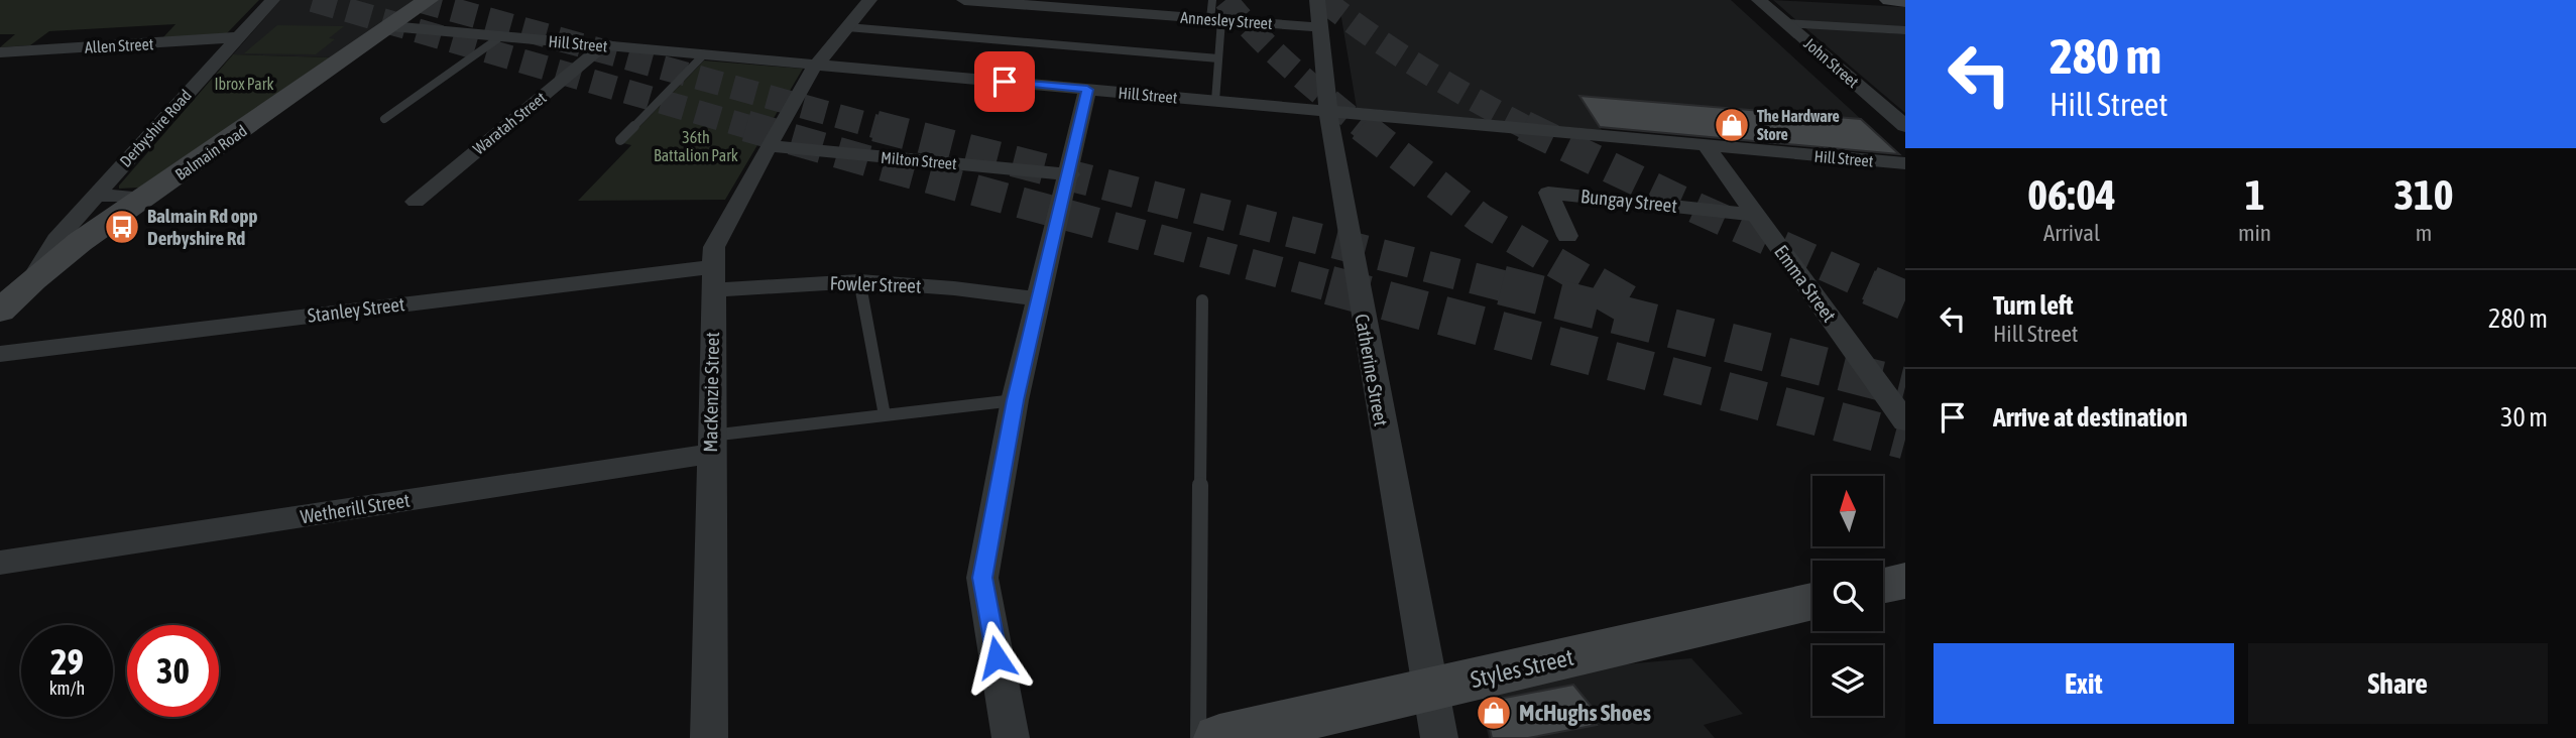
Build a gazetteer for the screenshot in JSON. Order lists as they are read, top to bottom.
{
  "streets": {
    "main road": ["Balmain Road", "Styles Street"],
    "street": [
      "Annesley Street",
      "Hill Street",
      "Allen Street",
      "John Street",
      "Waratah Street",
      "Derbyshire Road",
      "Milton Street",
      "Bungay Street",
      "Emma Street",
      "Fowler Street",
      "Stanley Street",
      "Catherine Street",
      "MacKenzie Street",
      "Wetherill Street"
    ]
  },
  "crossings": [
    ["Annesley Street", "Catherine Street"],
    ["Hill Street", "Waratah Street"],
    ["Hill Street", "Balmain Road"],
    ["Hill Street", "Emma Street"],
    ["Hill Street", "Catherine Street"],
    ["Hill Street", "MacKenzie Street"],
    ["Allen Street", "Derbyshire Road"],
    ["Derbyshire Road", "Balmain Road"],
    ["Milton Street", "MacKenzie Street"],
    ["Bungay Street", "Emma Street"],
    ["Fowler Street", "Stanley Street"],
    ["Fowler Street", "MacKenzie Street"],
    ["Stanley Street", "MacKenzie Street"],
    ["Catherine Street", "Styles Street"],
    ["MacKenzie Street", "Wetherill Street"]
  ],
  "parks": ["Ibrox Park", "36th Battalion Park"],
  "places": {
    "shop": ["The Hardware Store", "McHughs Shoes"],
    "bus stop": ["Balmain Rd opp Derbyshire Rd"]
  },
  "north": "top",
  "page": {
    "turn": ["280 m", "Hill Street"],
    "eta": [
      "06:04",
      "Arrival",
      "1",
      "min",
      "310",
      "m"
    ],
    "list": [
      {
        "name": "Turn left",
        "note": "Hill Street",
        "value": "280 m"
      },
      {
        "name": "Arrive at destination",
        "value": "30 m"
      }
    ],
    "speed": "29 km/h",
    "limit": "30",
    "buttons": ["Exit", "Share"]
  }
}
